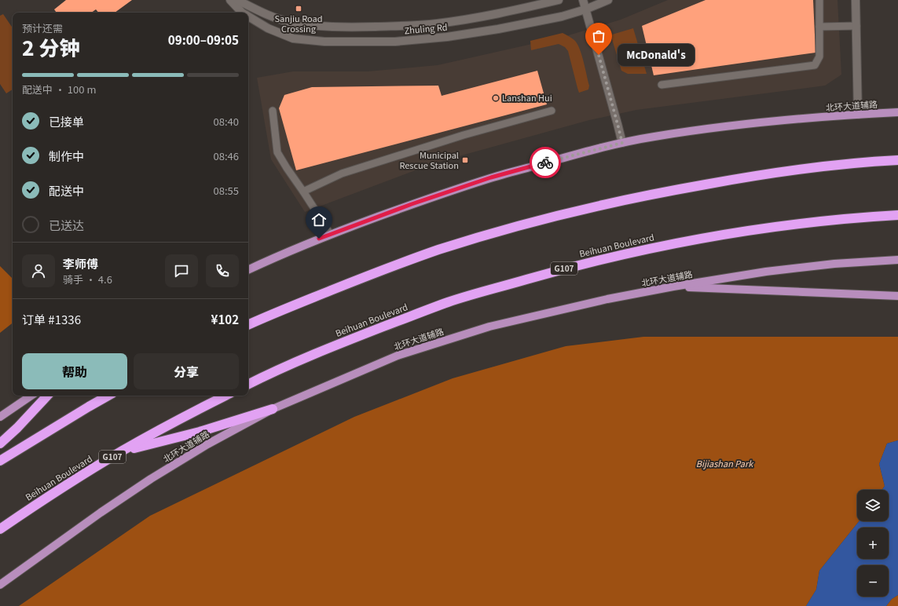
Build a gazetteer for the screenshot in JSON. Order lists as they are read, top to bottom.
{
  "streets": {
    "highway": ["Beihuan Boulevard", "G107"],
    "main road": ["北环大道辅路"],
    "street": ["Zhuling Rd"]
  },
  "parks": ["Bijiashan Park"],
  "places": {
    "transit": ["Sanjiu Road Crossing", "Municipal Rescue Station"],
    "other": ["McDonald's", "Lanshan Hui"]
  },
  "page": {
    "heading": ["2 分钟", "预计还需", "09:00–09:05"],
    "panel": [
      "李师傅",
      "骑手 · 4.6",
      "订单 #1336",
      "¥102"
    ],
    "bubble": "McDonald's",
    "bar": "配送中 · 100 m",
    "list": [
      ["已接单", "08:40"],
      ["制作中", "08:46"],
      ["配送中", "08:55"],
      "已送达"
    ],
    "buttons": ["帮助", "分享"],
    "map_buttons": ["+", "−"]
  }
}
